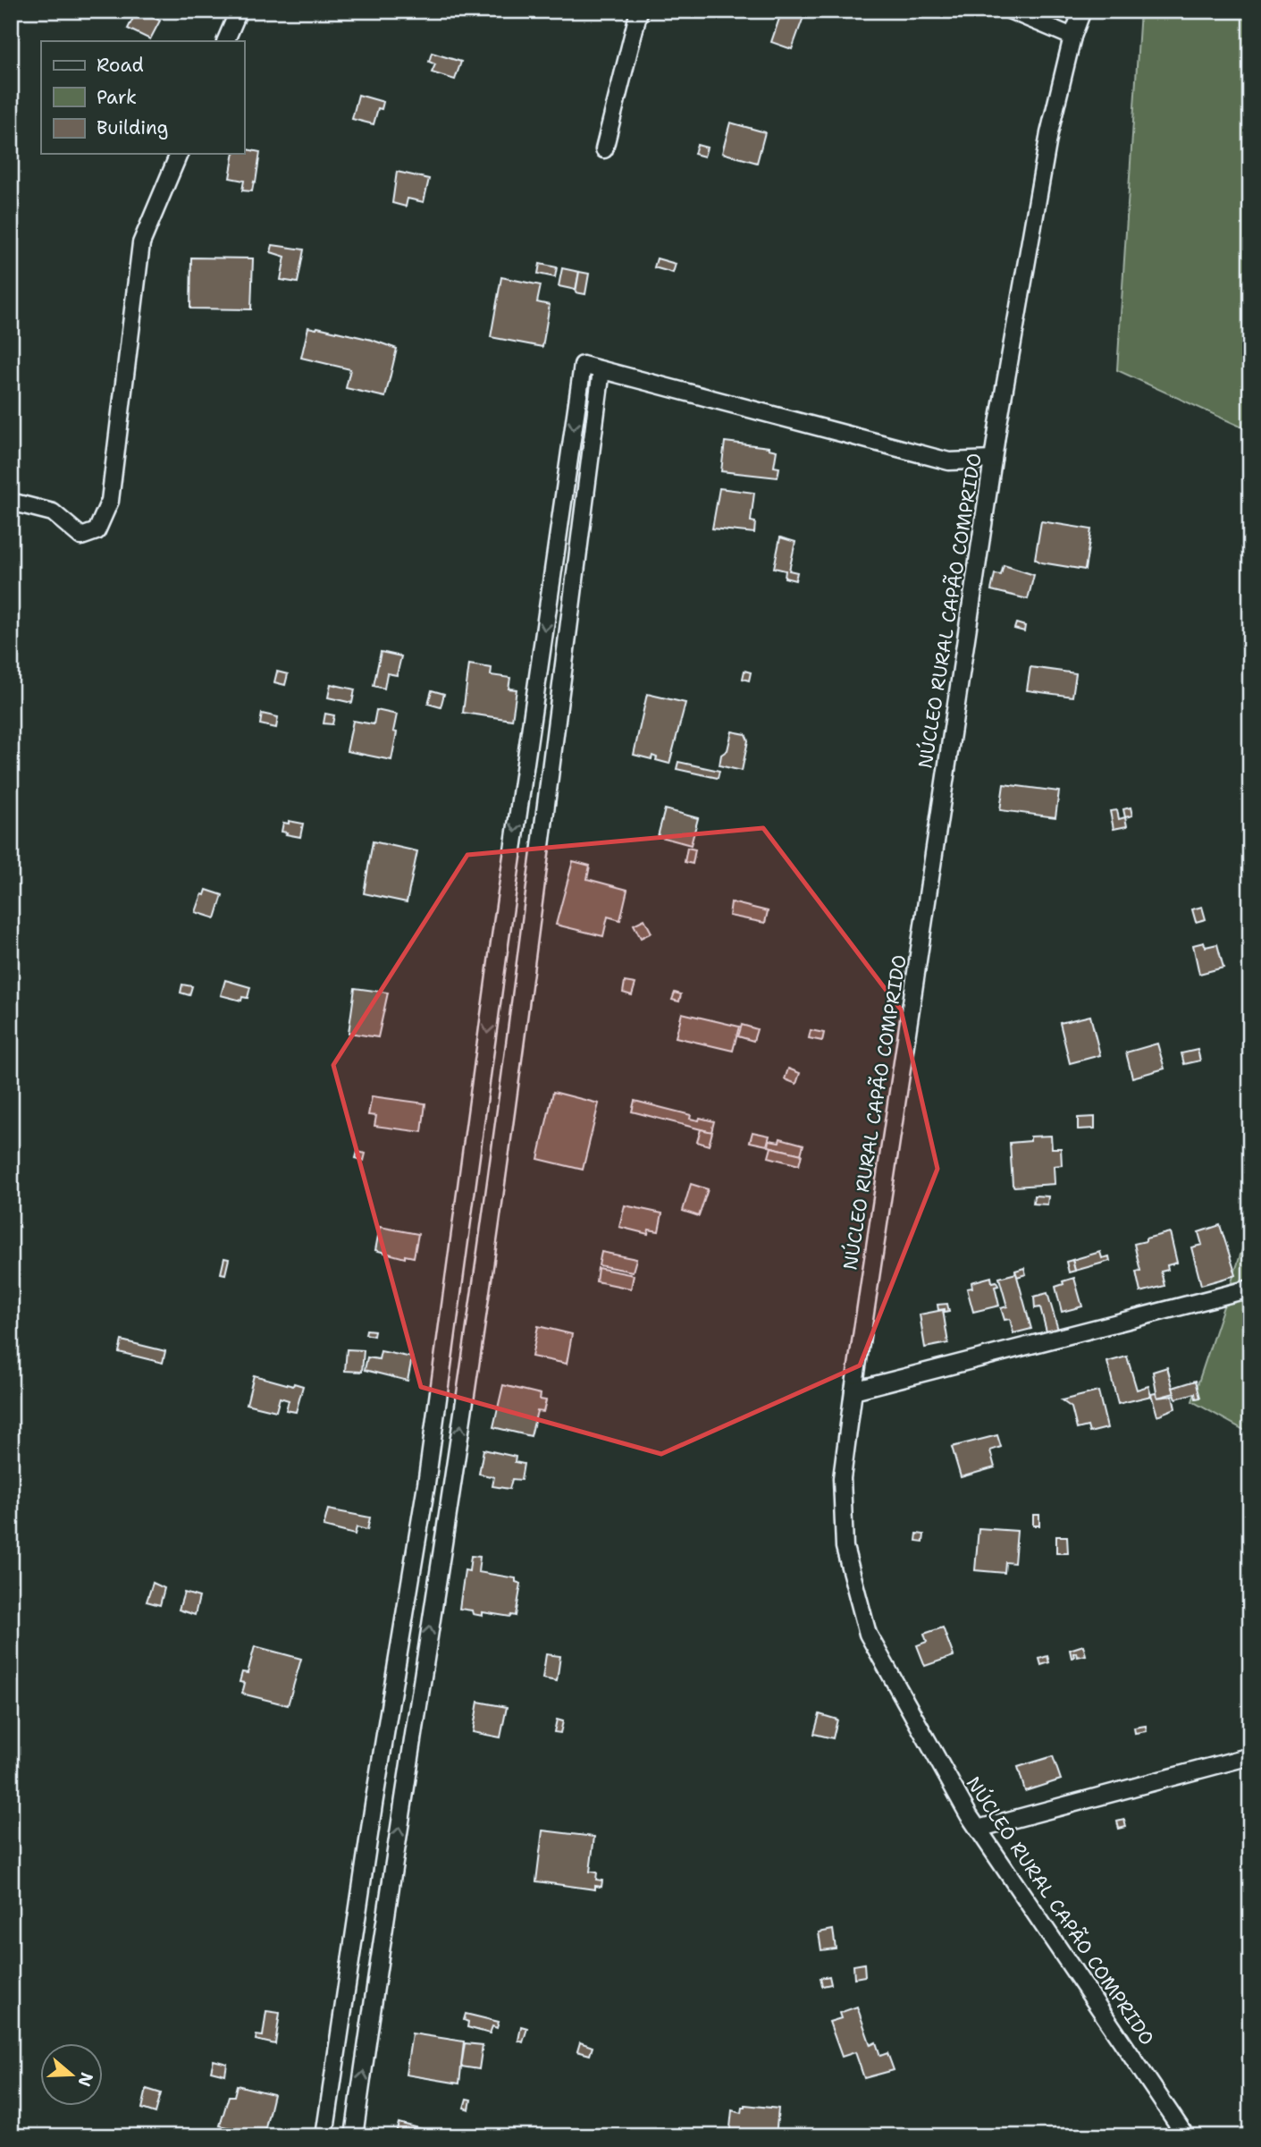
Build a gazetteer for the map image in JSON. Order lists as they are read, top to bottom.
{
  "streets": {
    "street": ["NÚCLEO RURAL CAPÃO COMPRIDO"]
  },
  "legend": ["Road", "Park", "Building"],
  "north": "right"
}
